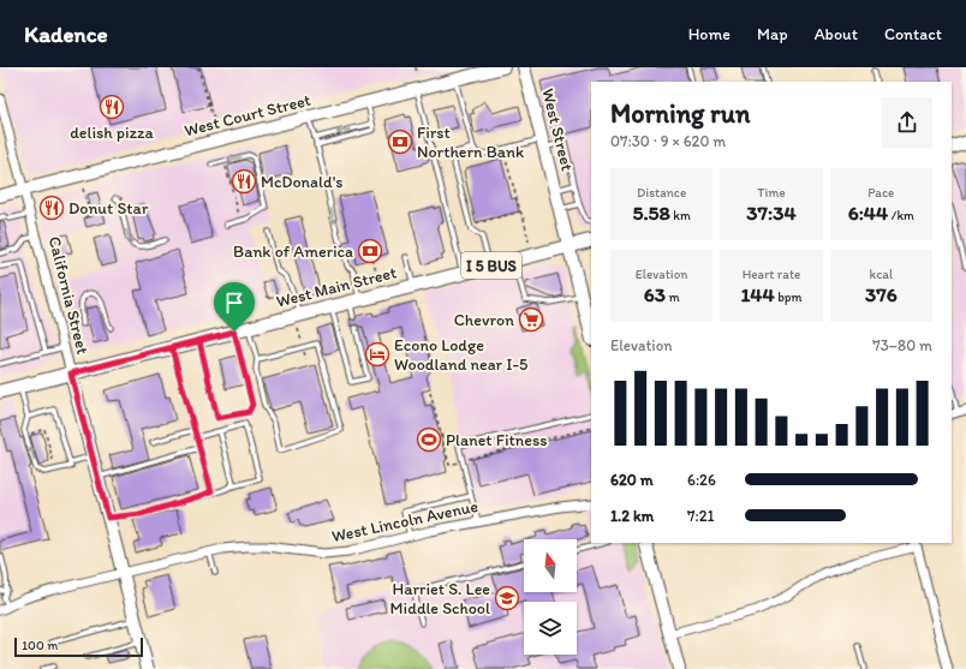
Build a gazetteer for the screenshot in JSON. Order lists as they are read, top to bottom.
{
  "streets": {
    "main road": ["I 5 BUS", "West Main Street"],
    "street": [
      "West Court Street",
      "West Street",
      "California Street",
      "West Lincoln Avenue"
    ]
  },
  "crossings": [
    ["West Court Street", "California Street"],
    ["West Street", "I 5 BUS"],
    ["West Street", "West Main Street"],
    ["I 5 BUS", "West Main Street"],
    ["West Main Street", "California Street"],
    ["California Street", "West Lincoln Avenue"]
  ],
  "places": {
    "restaurant": ["delish pizza", "McDonald's", "Donut Star"],
    "bank": ["First Northern Bank", "Bank of America"],
    "supermarket": ["Chevron"],
    "hotel": ["Econo Lodge Woodland near I-5"],
    "sports": ["Planet Fitness"],
    "school or university": ["Harriet S. Lee Middle School"]
  },
  "scale_bar": "100 m",
  "north": "top",
  "page": {
    "header": "Kadence",
    "nav": [
      "Home",
      "Map",
      "About",
      "Contact"
    ],
    "heading": ["Morning run", "07:30 · 9 × 620 m"],
    "stats": [
      ["Distance", "5.58 km"],
      ["Time", "37:34"],
      ["Pace", "6:44 /km"],
      ["Elevation", "63 m"],
      ["Heart rate", "144 bpm"],
      ["kcal", "376"]
    ],
    "chart": ["Elevation", "73–80 m"],
    "list": [
      {
        "name": "620 m",
        "note": "6:26"
      },
      {
        "name": "1.2 km",
        "note": "7:21"
      }
    ],
    "scale": "100 m"
  }
}
